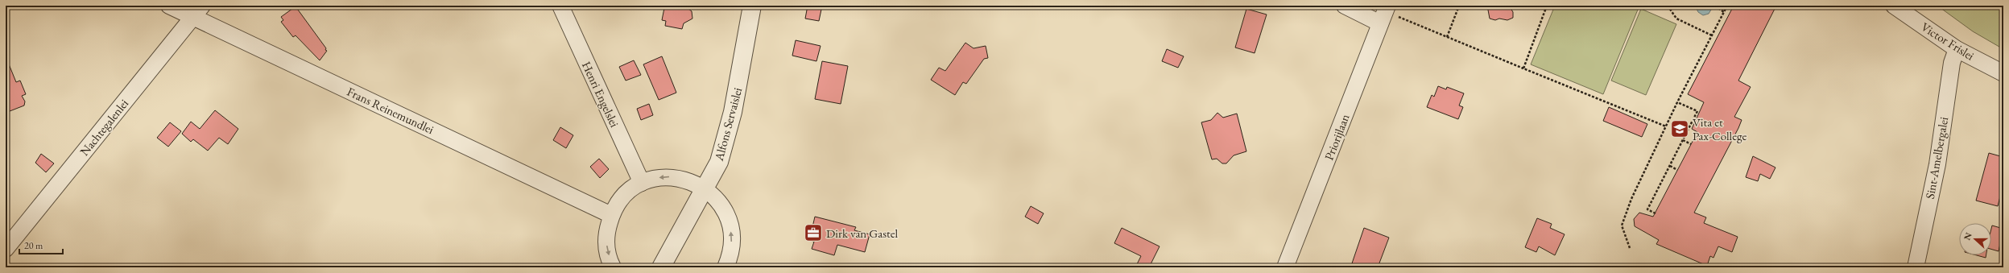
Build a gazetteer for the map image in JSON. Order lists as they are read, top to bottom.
{
  "streets": {
    "street": [
      "Victor Frislei",
      "Henri Engelslei",
      "Frans Reinemundlei",
      "Alfons Servaislei",
      "Nachtegalenlei",
      "Priorijlaan",
      "Sint-Amelbergalei"
    ]
  },
  "crossings": [
    ["Victor Frislei", "Sint-Amelbergalei"],
    ["Frans Reinemundlei", "Nachtegalenlei"]
  ],
  "places": {
    "school or university": ["Vita et Pax-College"],
    "office": ["Dirk van Gastel"]
  },
  "scale_bar": "20 m",
  "north": "left"
}
